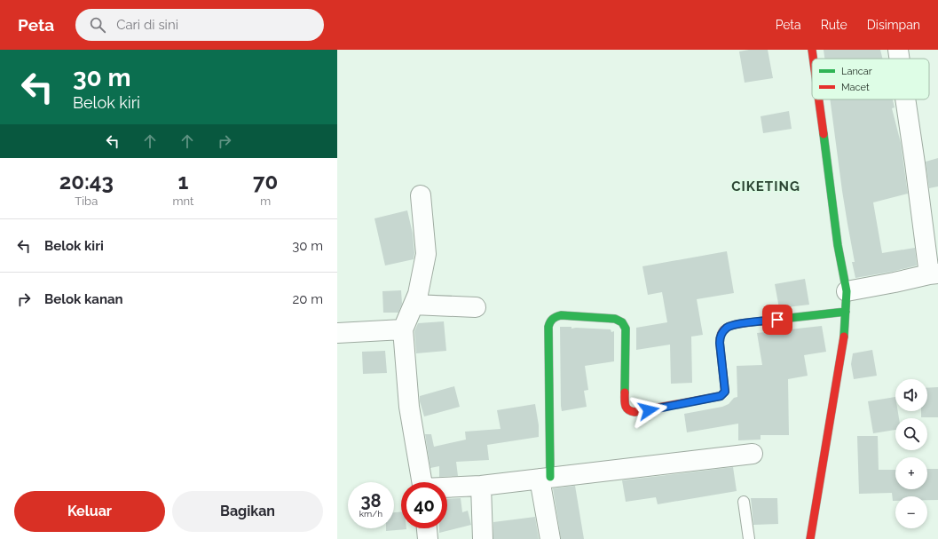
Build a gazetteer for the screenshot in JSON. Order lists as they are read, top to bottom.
{
  "districts": ["CIKETING"],
  "legend": ["Lancar", "Macet"],
  "page": {
    "header": "Peta",
    "search": "Cari di sini",
    "nav": ["Peta", "Rute", "Disimpan"],
    "turn": ["30 m", "Belok kiri"],
    "eta": [
      "20:43",
      "Tiba",
      "1",
      "mnt",
      "70",
      "m"
    ],
    "list": [
      {
        "name": "Belok kiri",
        "value": "30 m"
      },
      {
        "name": "Belok kanan",
        "value": "20 m"
      }
    ],
    "map_buttons": ["+", "−"],
    "speed": "38 km/h",
    "limit": "40",
    "buttons": ["Keluar", "Bagikan"]
  }
}
